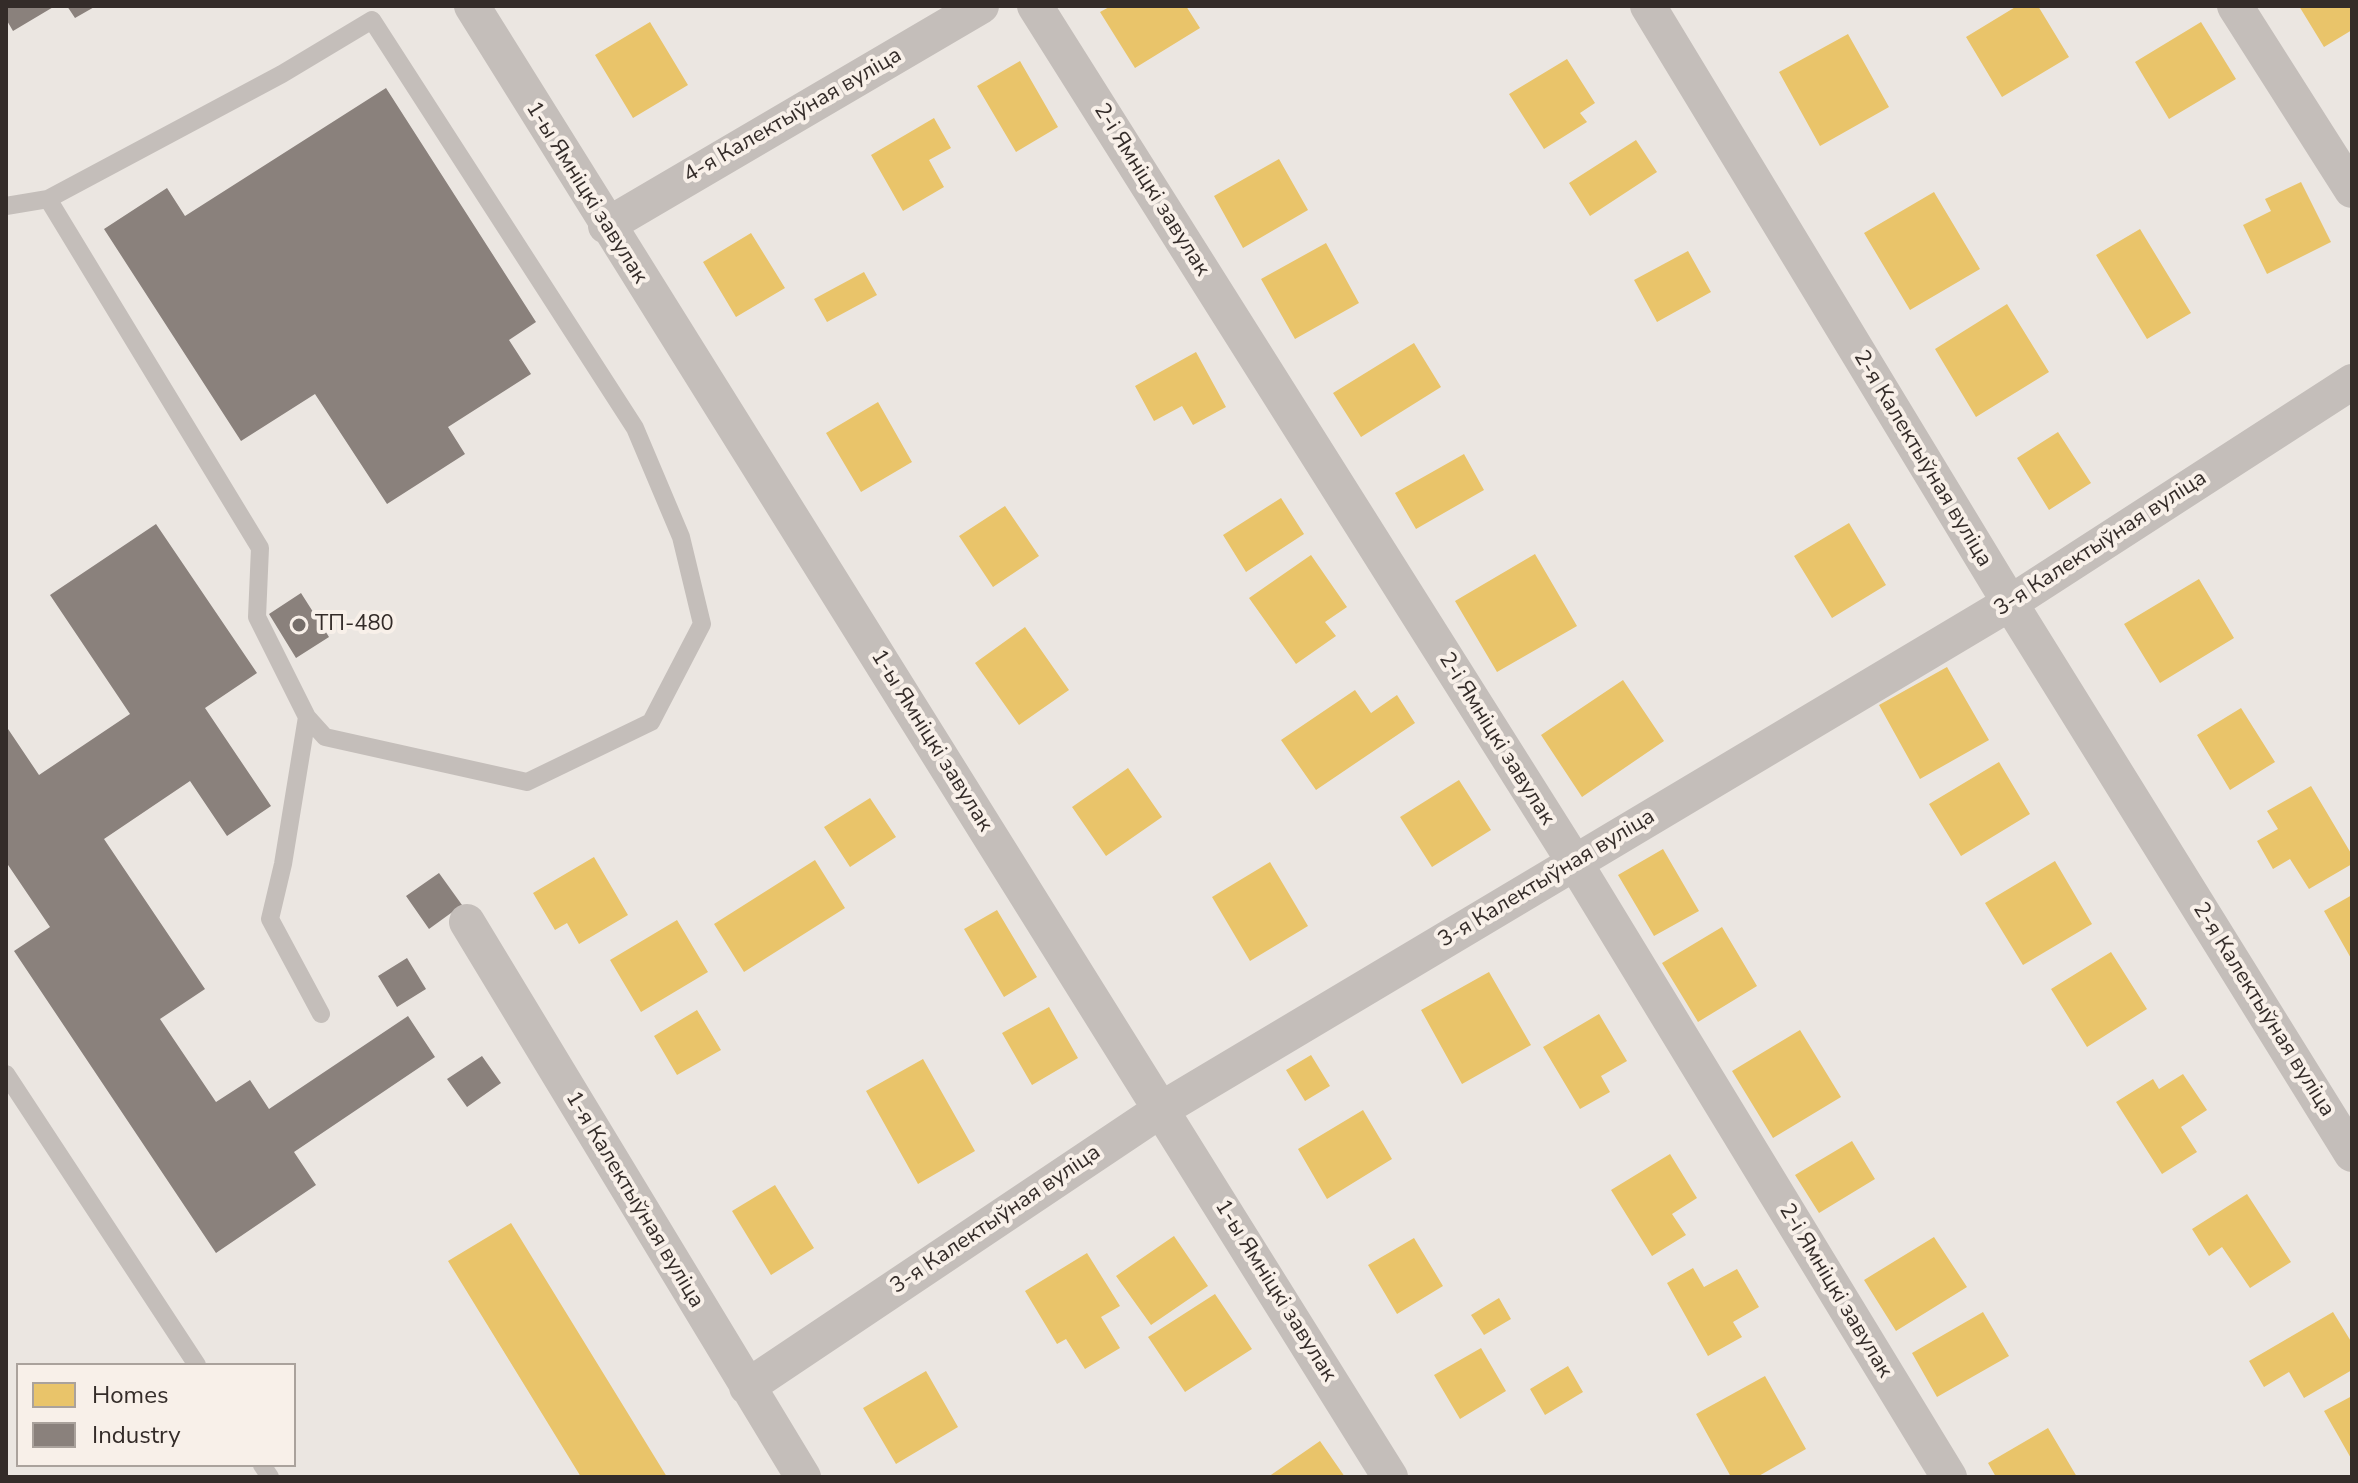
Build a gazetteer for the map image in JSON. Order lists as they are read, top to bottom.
{
  "streets": {
    "street": [
      "4-я Калектыўная вуліца",
      "2-і Ямніцкі завулак",
      "1-ы Ямніцкі завулак",
      "2-я Калектыўная вуліца",
      "3-я Калектыўная вуліца",
      "1-я Калектыўная вуліца"
    ]
  },
  "crossings": [
    ["4-я Калектыўная вуліца", "1-ы Ямніцкі завулак"],
    ["2-і Ямніцкі завулак", "3-я Калектыўная вуліца"],
    ["1-ы Ямніцкі завулак", "3-я Калектыўная вуліца"],
    ["2-я Калектыўная вуліца", "3-я Калектыўная вуліца"],
    ["3-я Калектыўная вуліца", "1-я Калектыўная вуліца"]
  ],
  "places": ["ТП-480"],
  "legend": ["Homes", "Industry"]
}
